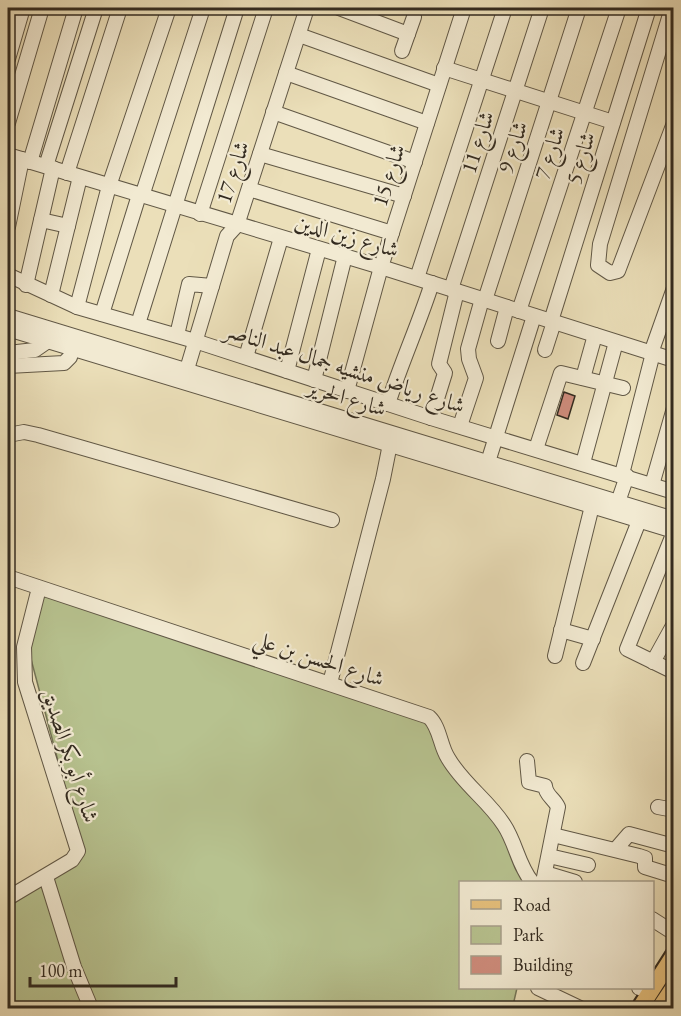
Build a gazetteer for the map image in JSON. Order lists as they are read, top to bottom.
{
  "streets": {
    "street": [
      "شارع 11",
      "شارع 9",
      "شارع 7",
      "شارع 5",
      "شارع 17",
      "شارع 15",
      "شارع زين الدين",
      "شارع رياض منشيه جمال عبد الناصر",
      "شارع الحرير",
      "شارع الحسن بن علي",
      "شارع أبو بكر الصديق"
    ]
  },
  "crossings": [
    ["شارع 11", "شارع زين الدين"],
    ["شارع 11", "شارع رياض منشيه جمال عبد الناصر"],
    ["شارع 9", "شارع زين الدين"],
    ["شارع 9", "شارع رياض منشيه جمال عبد الناصر"],
    ["شارع 7", "شارع زين الدين"],
    ["شارع 5", "شارع زين الدين"],
    ["شارع 17", "شارع زين الدين"],
    ["شارع 17", "شارع رياض منشيه جمال عبد الناصر"],
    ["شارع 17", "شارع الحرير"],
    ["شارع 15", "شارع زين الدين"],
    ["شارع 15", "شارع رياض منشيه جمال عبد الناصر"],
    ["شارع الحسن بن علي", "شارع أبو بكر الصديق"]
  ],
  "legend": ["Road", "Park", "Building"],
  "scale_bar": "100 m"
}
